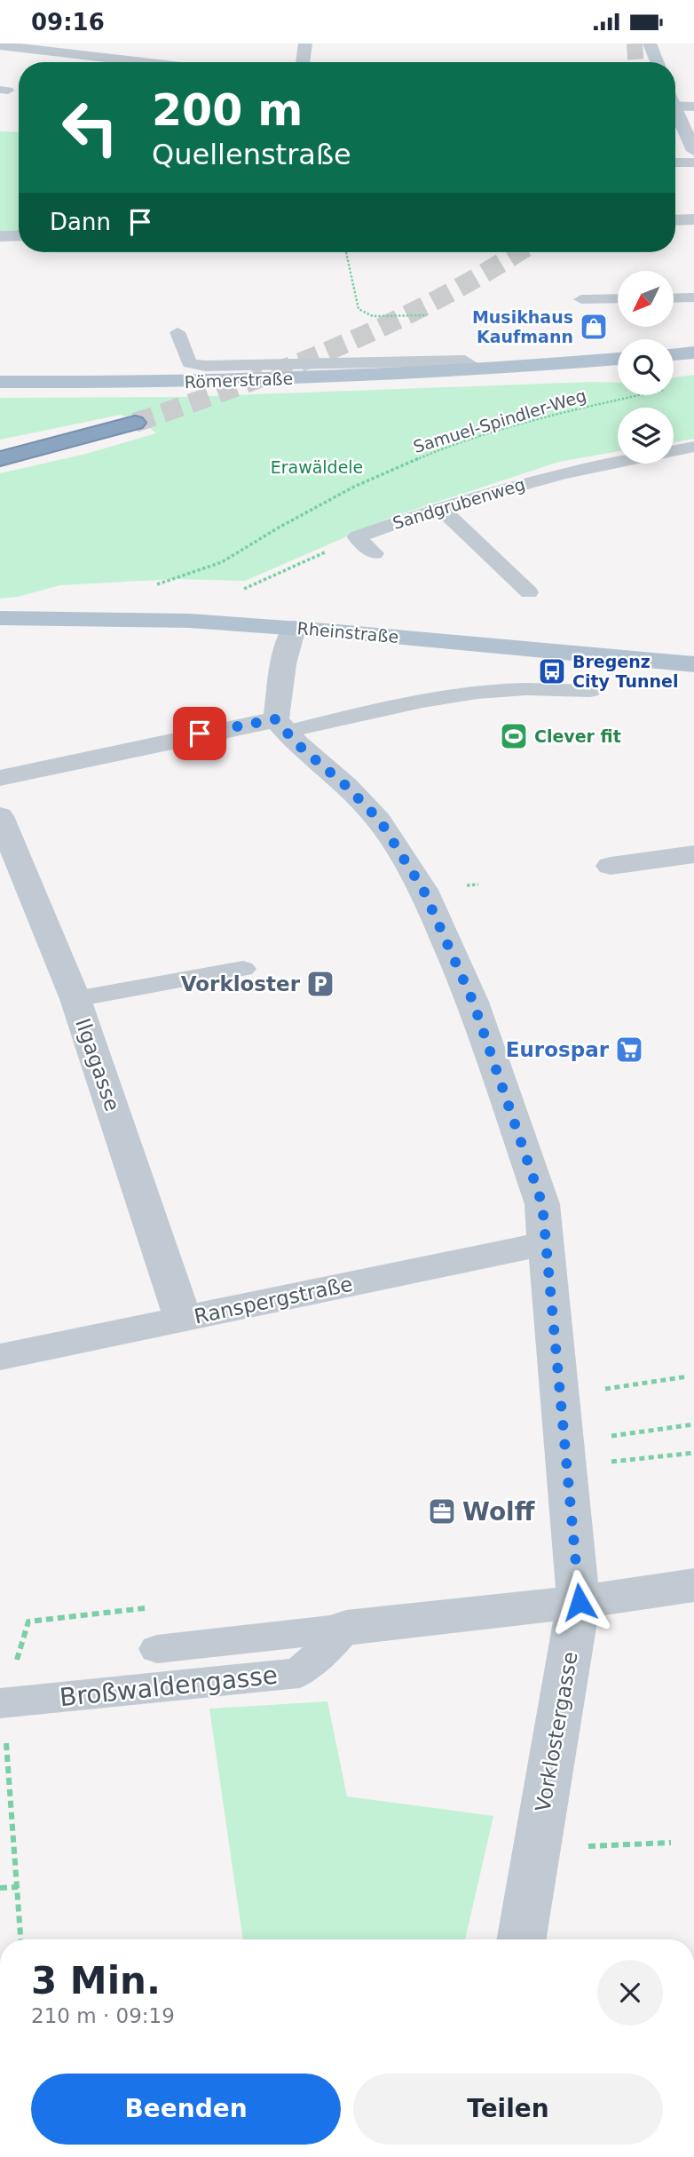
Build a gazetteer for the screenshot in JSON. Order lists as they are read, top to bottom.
{
  "streets": {
    "main road": ["Römerstraße", "Rheinstraße"],
    "street": ["Ilgagasse", "Ranspergstraße", "Vorklostergasse"],
    "lane": ["Sandgrubenweg", "Broßwaldengasse"],
    "path": ["Samuel-Spindler-Weg"]
  },
  "crossings": [
    ["Ilgagasse", "Ranspergstraße"],
    ["Ranspergstraße", "Vorklostergasse"]
  ],
  "parks": ["Erawäldele"],
  "places": {
    "shop": ["Musikhaus Kaufmann"],
    "bus stop": ["Bregenz City Tunnel"],
    "sports": ["Clever fit"],
    "parking": ["Vorkloster"],
    "supermarket": ["Eurospar"],
    "office": ["Wolff"]
  },
  "north": "bottom left",
  "page": {
    "status": "09:16",
    "turn": ["200 m", "Quellenstraße"],
    "then": "Dann",
    "heading": ["3 Min.", "210 m · 09:19"],
    "buttons": ["Beenden", "Teilen"]
  }
}
